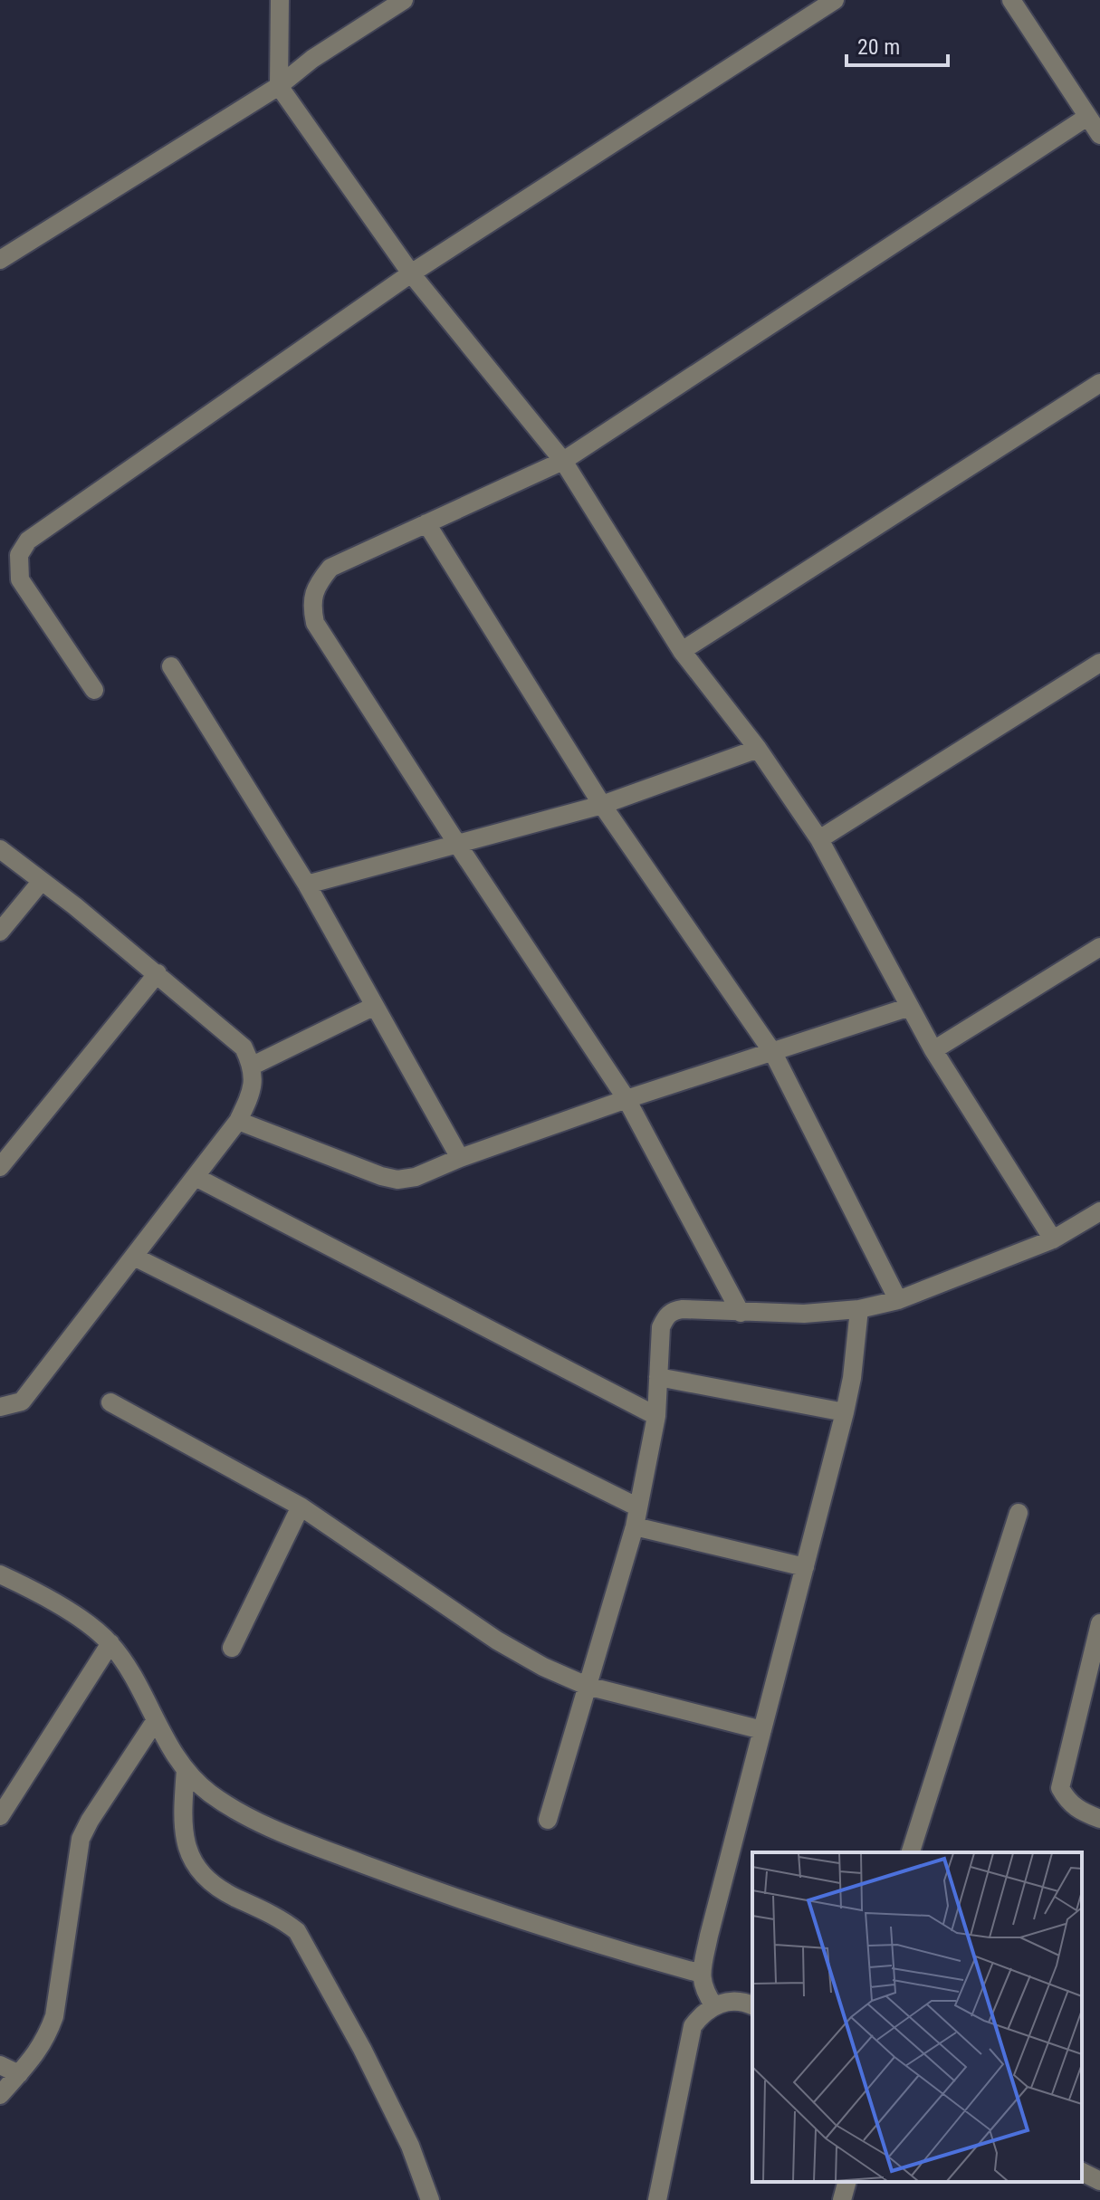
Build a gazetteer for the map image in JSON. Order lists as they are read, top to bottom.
{
  "scale_bar": "20 m"
}
